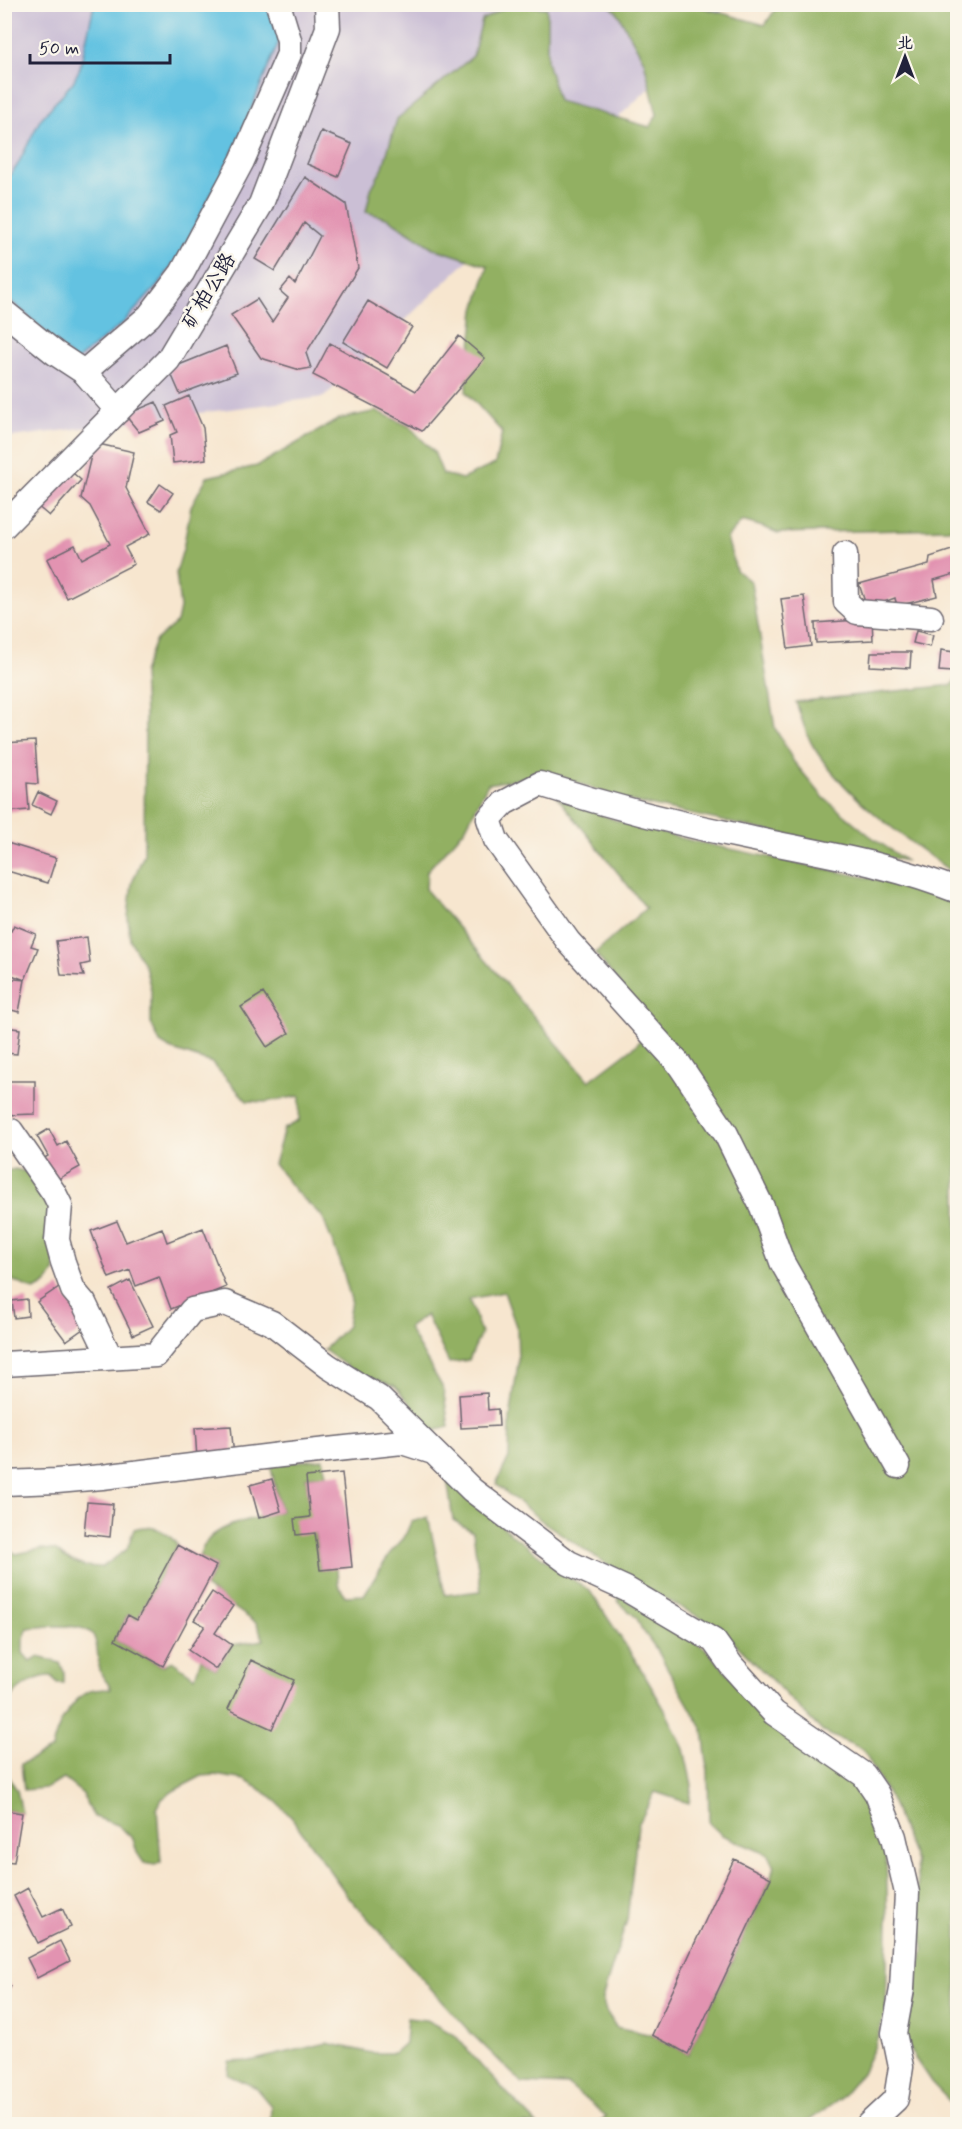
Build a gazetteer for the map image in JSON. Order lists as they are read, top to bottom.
{
  "streets": {
    "street": ["矿柏公路"]
  },
  "scale_bar": "50 m",
  "north": "top"
}
